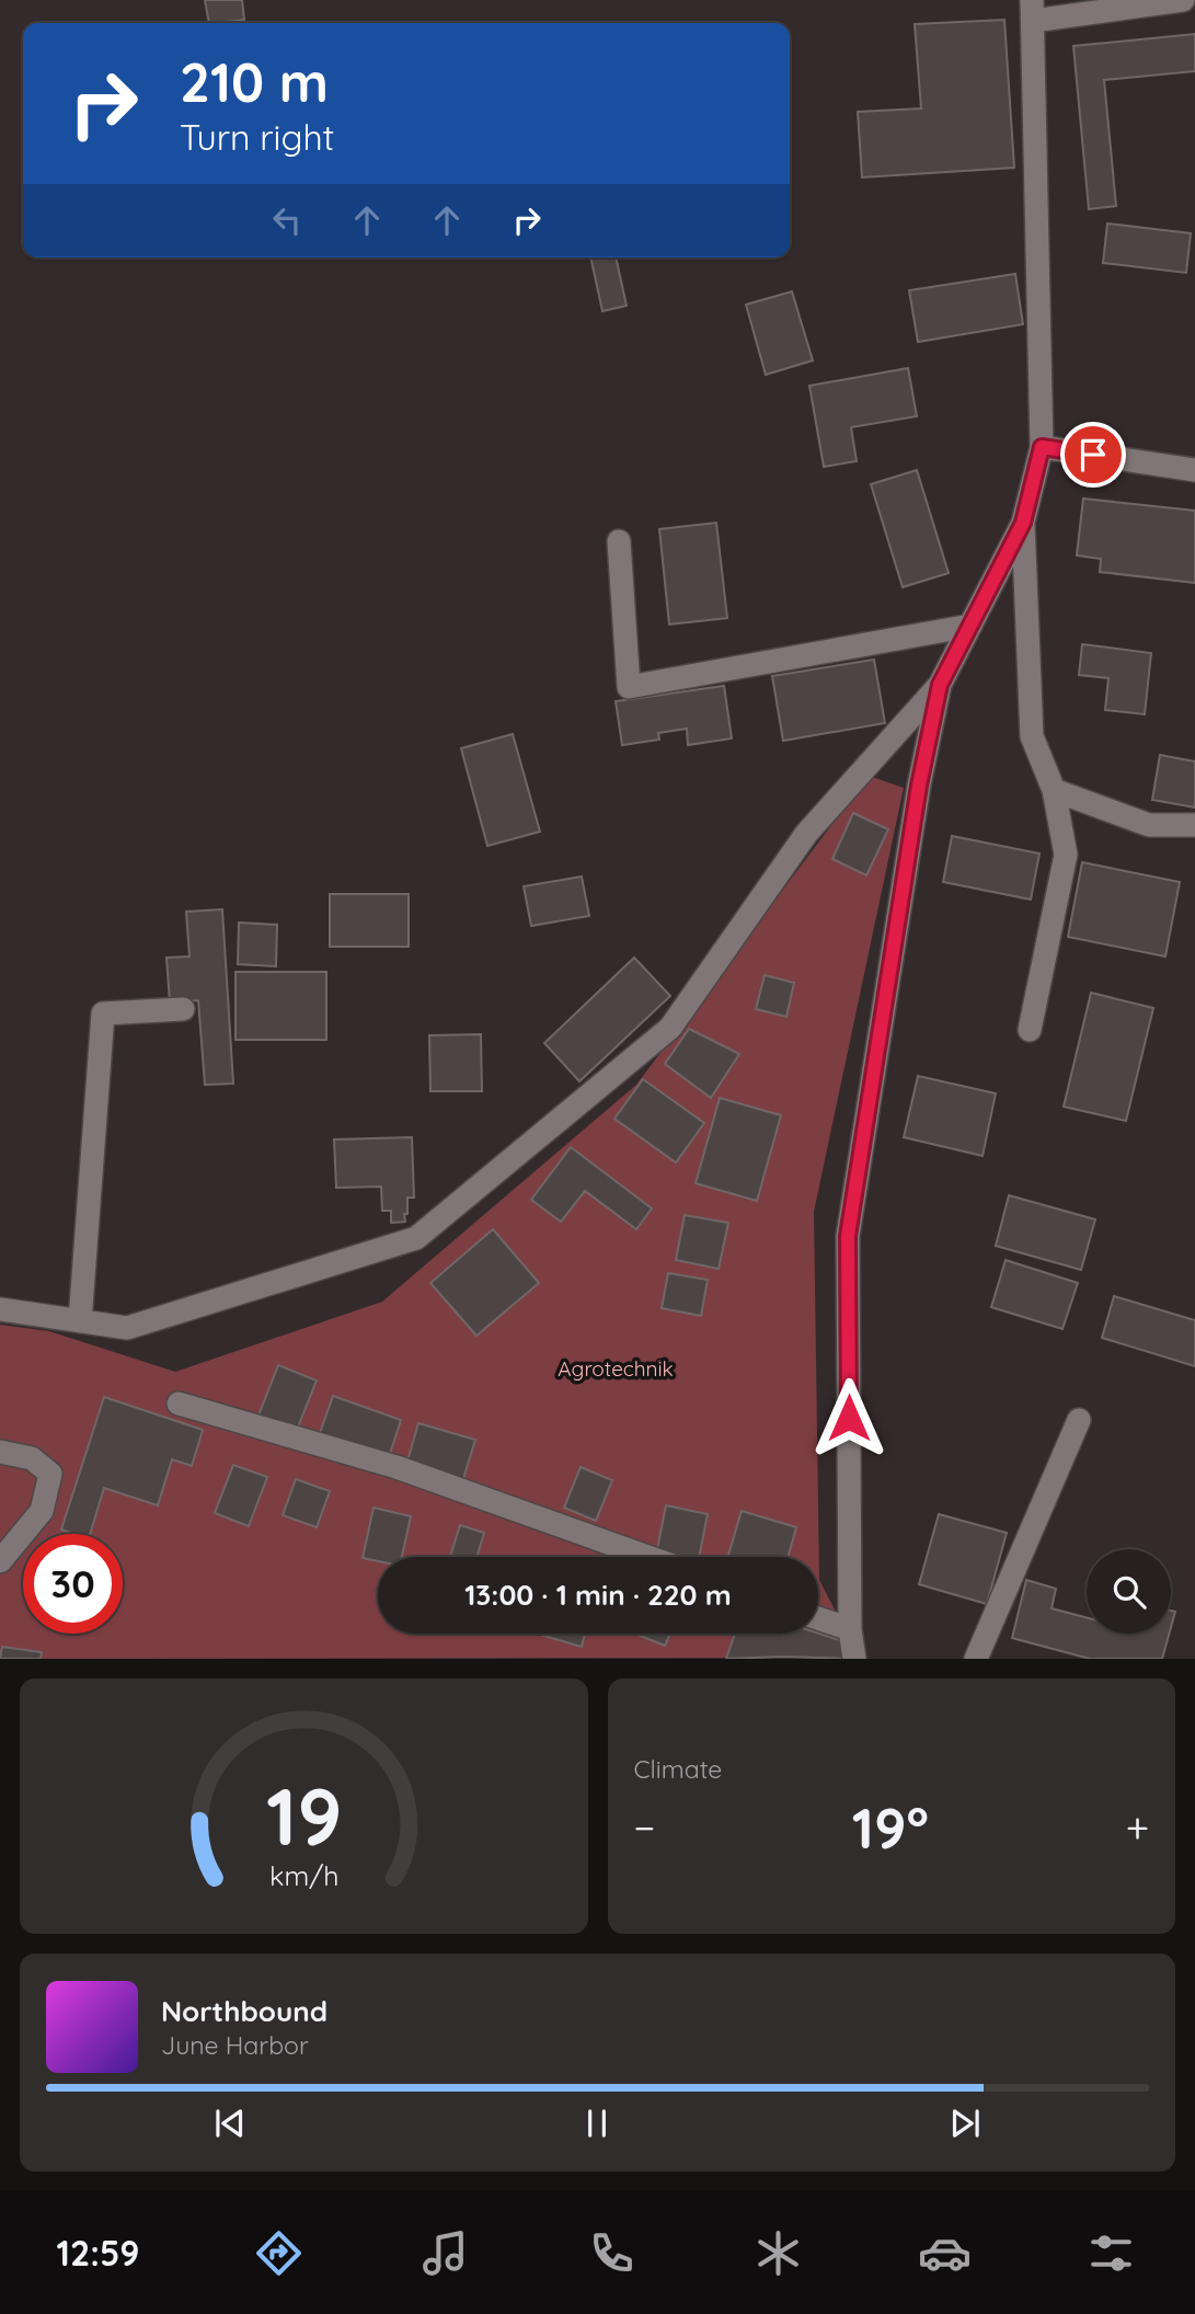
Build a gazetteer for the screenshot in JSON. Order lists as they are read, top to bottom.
{
  "parks": ["Agrotechnik"],
  "page": {
    "turn": ["210 m", "Turn right"],
    "limit": "30",
    "trip": "13:00 · 1 min · 220 m",
    "tile": "Climate",
    "heat": ["−", "19°", "+"],
    "song": ["Northbound", "June Harbor"],
    "tabs": "12:59",
    "gauge": ["19", "km/h"]
  }
}
